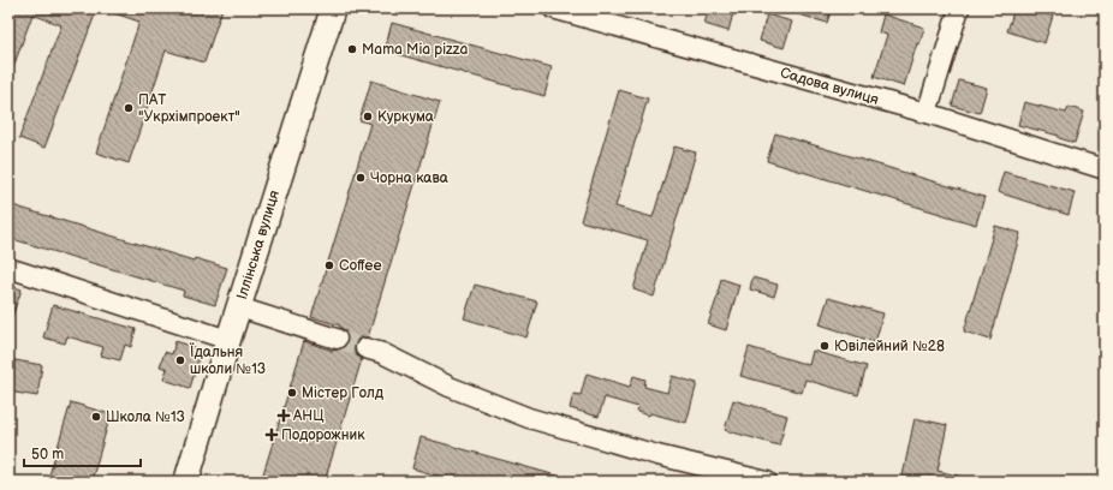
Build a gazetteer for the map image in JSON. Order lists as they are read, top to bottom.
{
  "streets": {
    "main road": ["Іллінська вулиця"],
    "street": ["Садова вулиця"]
  },
  "places": {
    "other": [
      "Mama Mia pizza",
      "ПАТ \"Укрхімпроект\"",
      "Куркума",
      "Чорна кава",
      "Coffee",
      "Ювілейний №28",
      "Їдальня школи №13",
      "Містер Голд",
      "Школа №13"
    ],
    "health": ["АНЦ", "Подорожник"]
  },
  "scale_bar": "50 m"
}
